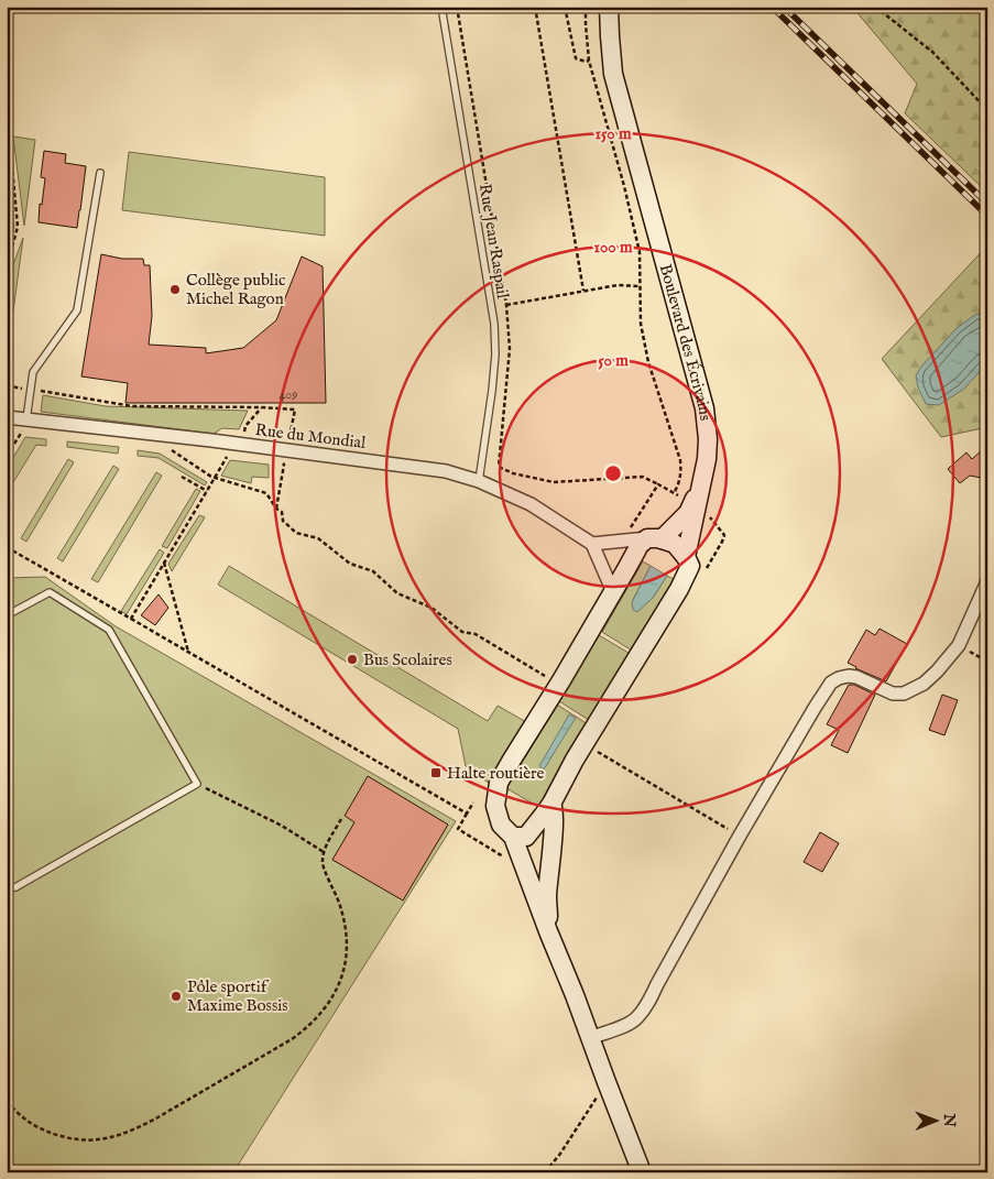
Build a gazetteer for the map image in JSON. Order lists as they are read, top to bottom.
{
  "streets": {
    "main road": ["Boulevard des Écrivains"],
    "street": ["Rue du Mondial"],
    "lane": ["Rue Jean Raspail"]
  },
  "crossings": [
    ["Rue Jean Raspail", "Rue du Mondial"]
  ],
  "places": {
    "other": ["Collège public Michel Ragon", "Bus Scolaires", "Pôle sportif Maxime Bossis"],
    "transit": ["Halte routière"]
  },
  "house_numbers": ["409"],
  "north": "right",
  "rings": ["150 m", "100 m", "50 m"]
}
